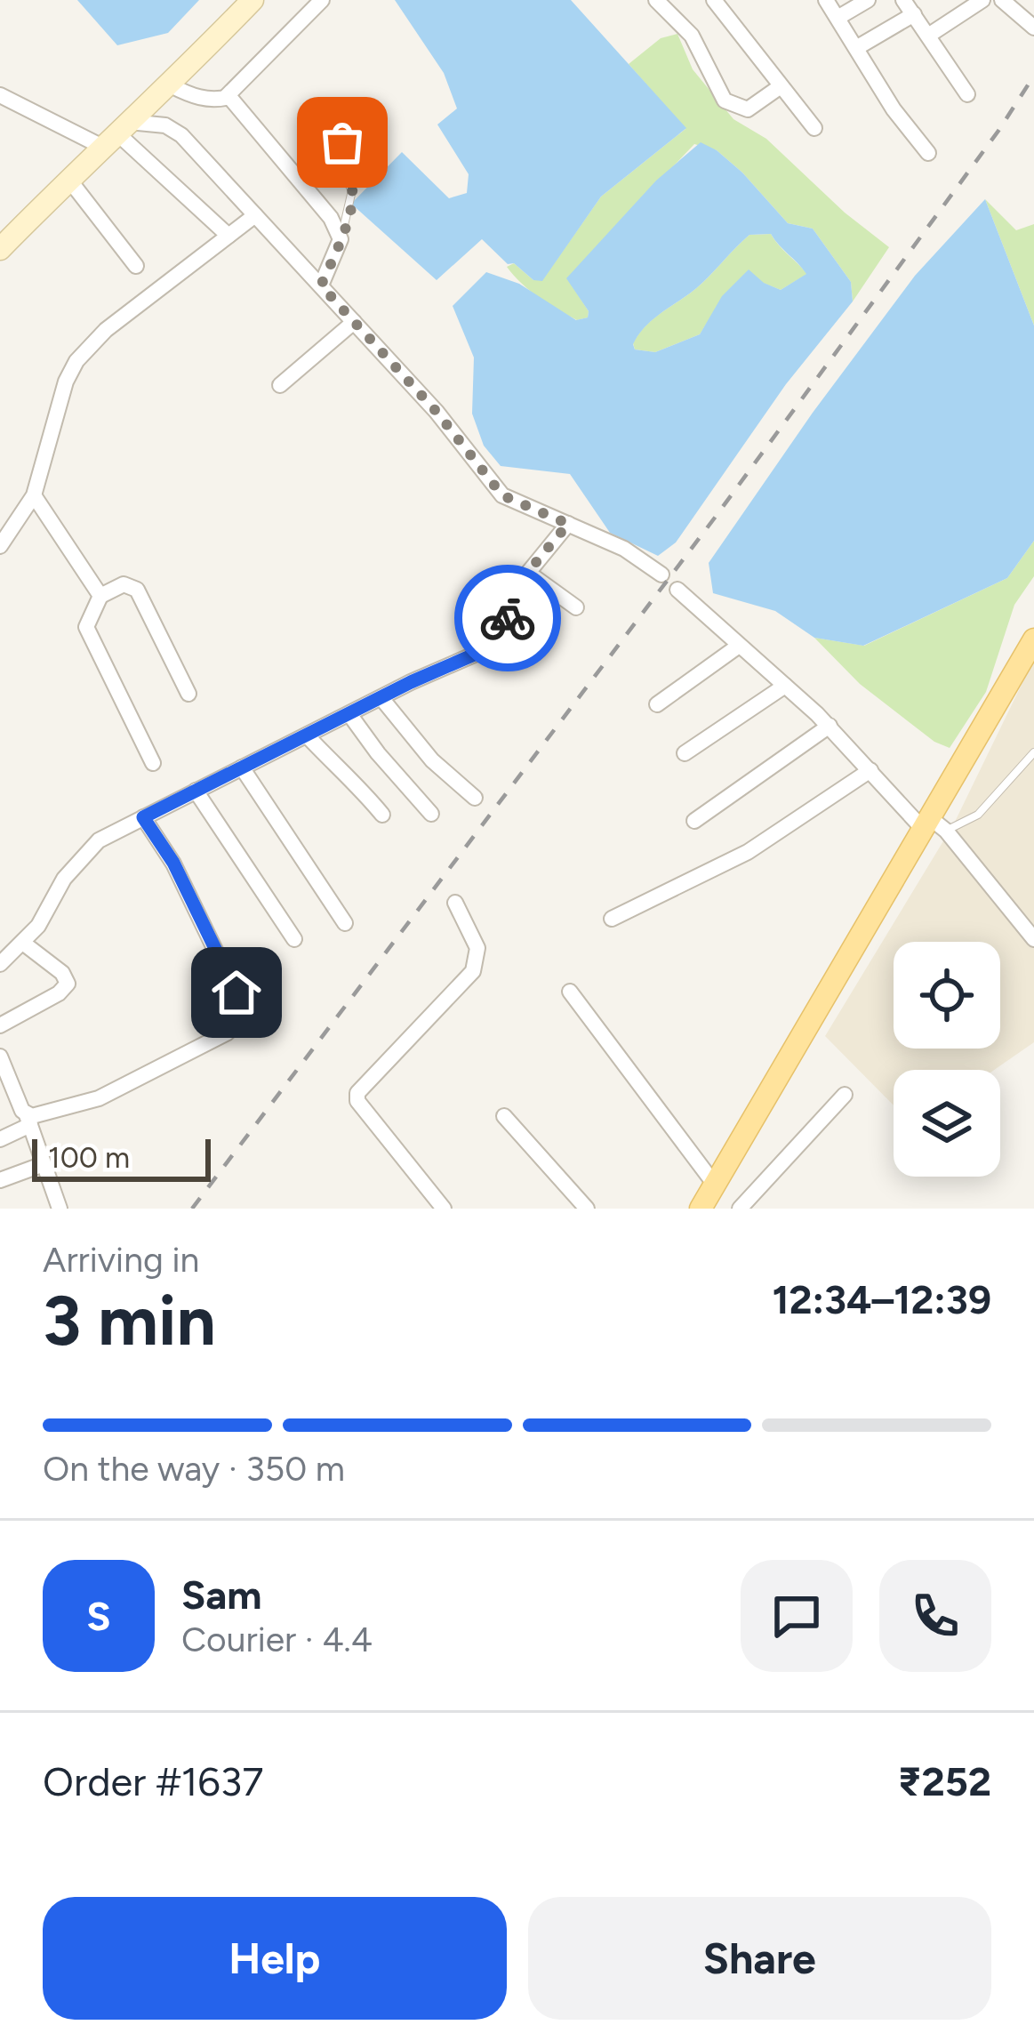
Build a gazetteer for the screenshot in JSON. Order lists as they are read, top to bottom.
{
  "scale_bar": "100 m",
  "page": {
    "scale": "100 m",
    "heading": ["3 min", "Arriving in", "12:34–12:39"],
    "panel": [
      "Sam",
      "Courier · 4.4",
      "Order #1637",
      "₹252"
    ],
    "bar": "On the way · 350 m",
    "round": "S",
    "buttons": ["Help", "Share"]
  }
}
